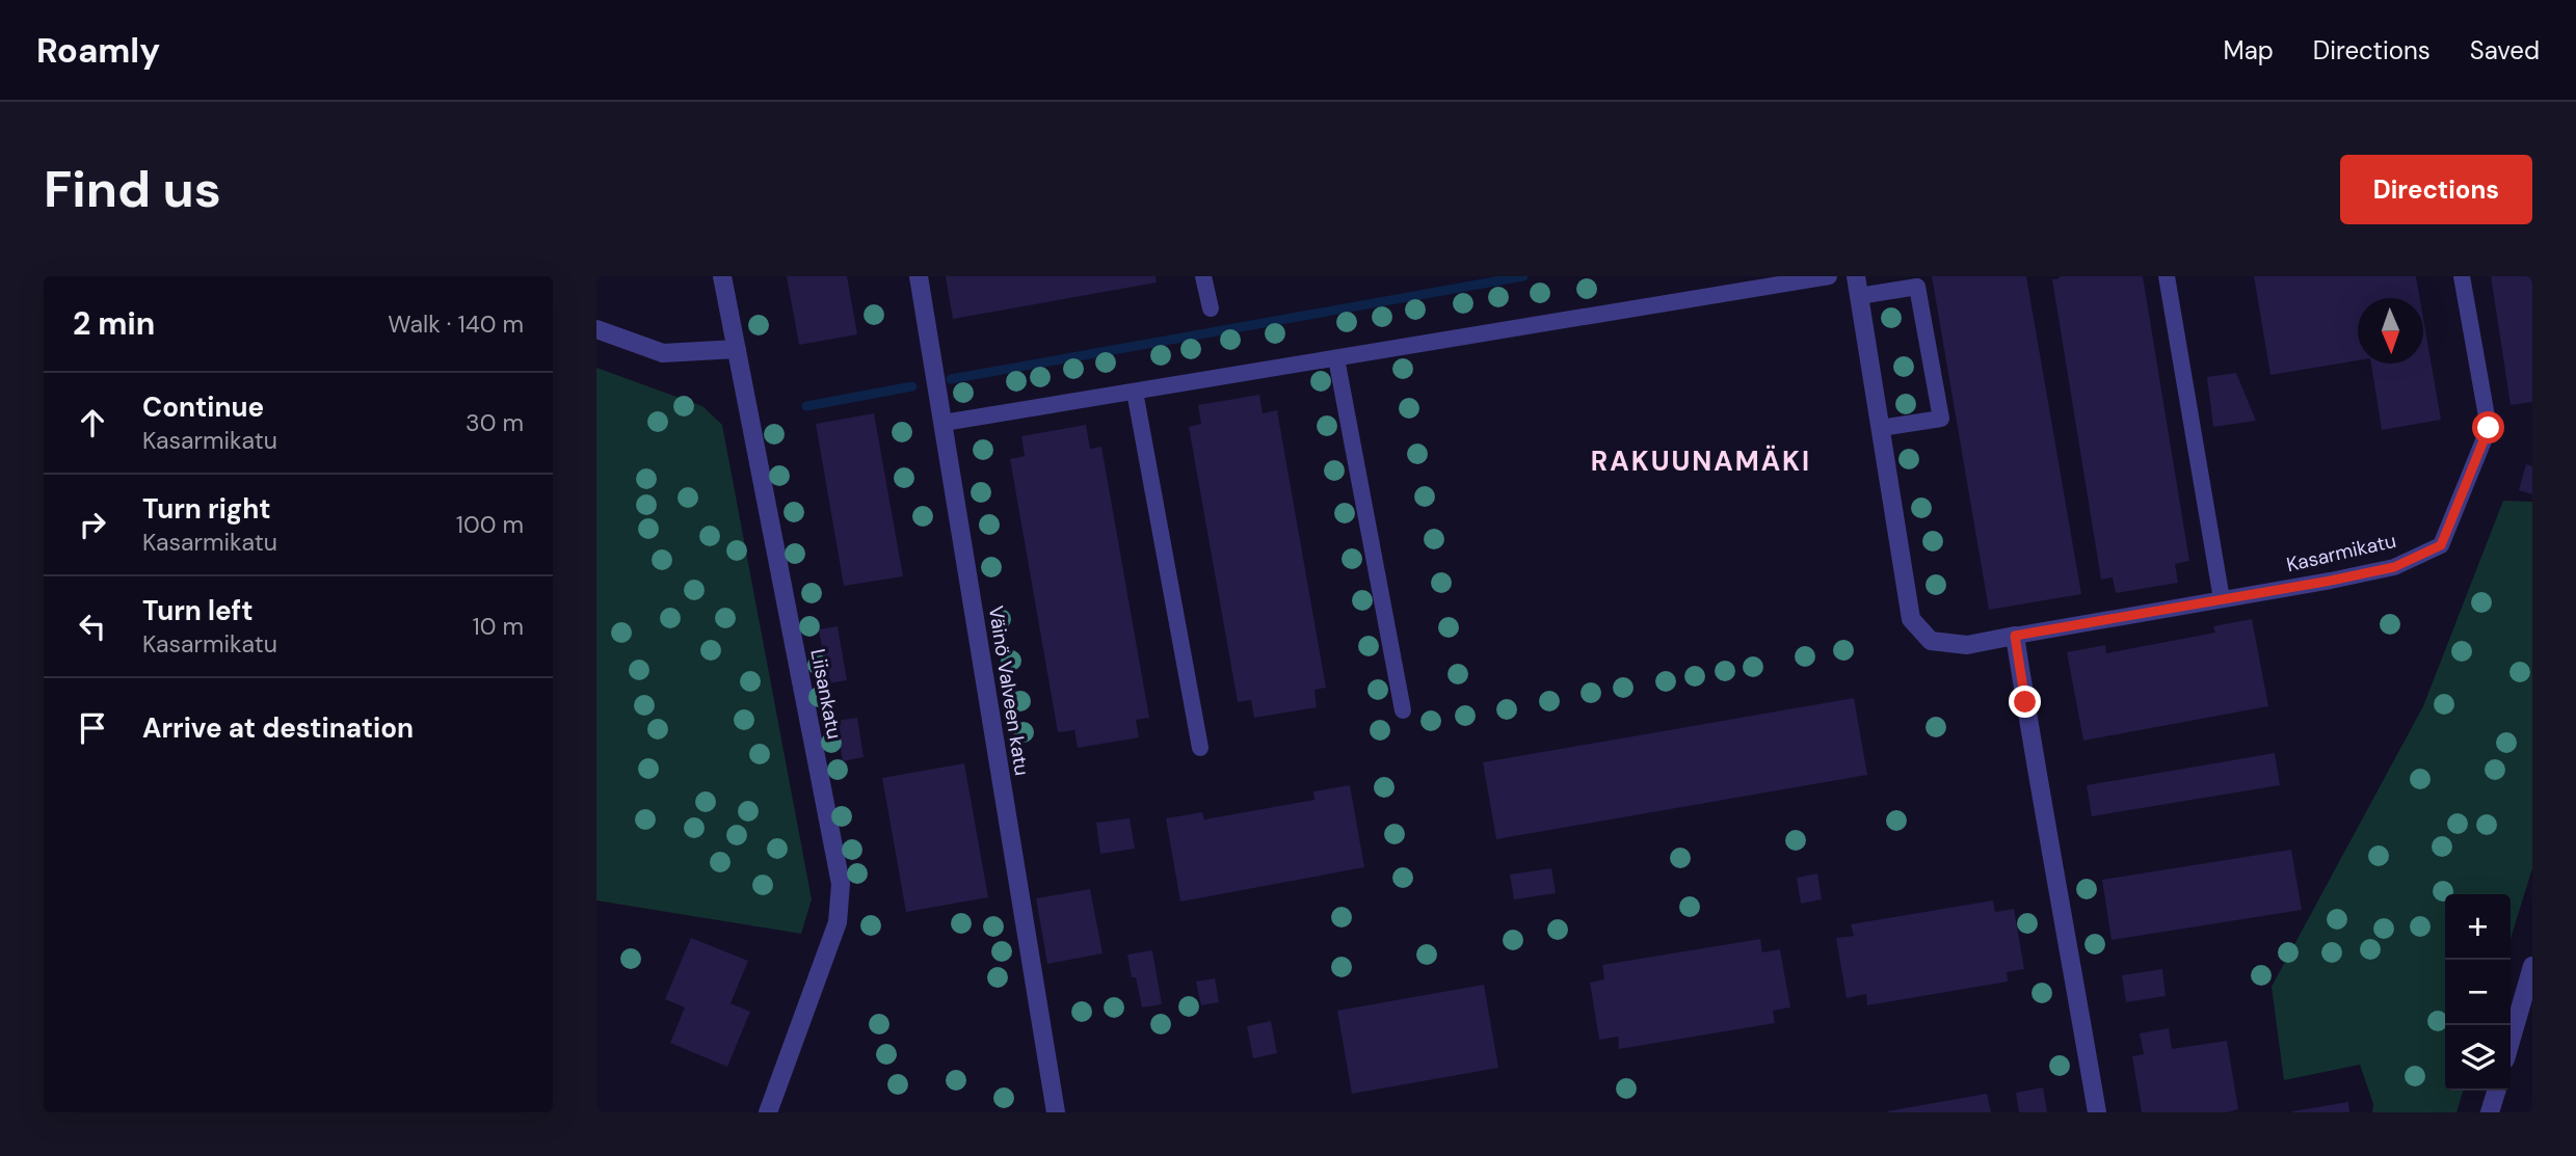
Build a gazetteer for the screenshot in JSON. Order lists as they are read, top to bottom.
{
  "streets": {
    "street": ["Kasarmikatu", "Väinö Valveen katu", "Liisankatu"]
  },
  "districts": ["RAKUUNAMÄKI"],
  "north": "bottom",
  "page": {
    "header": "Roamly",
    "nav": ["Map", "Directions", "Saved"],
    "buttons": "Directions",
    "title": "Find us",
    "heading": ["2 min", "Walk · 140 m"],
    "list": [
      ["Continue", "Kasarmikatu", "30 m"],
      ["Turn right", "Kasarmikatu", "100 m"],
      ["Turn left", "Kasarmikatu", "10 m"],
      "Arrive at destination"
    ],
    "map_buttons": ["+", "−"]
  }
}
